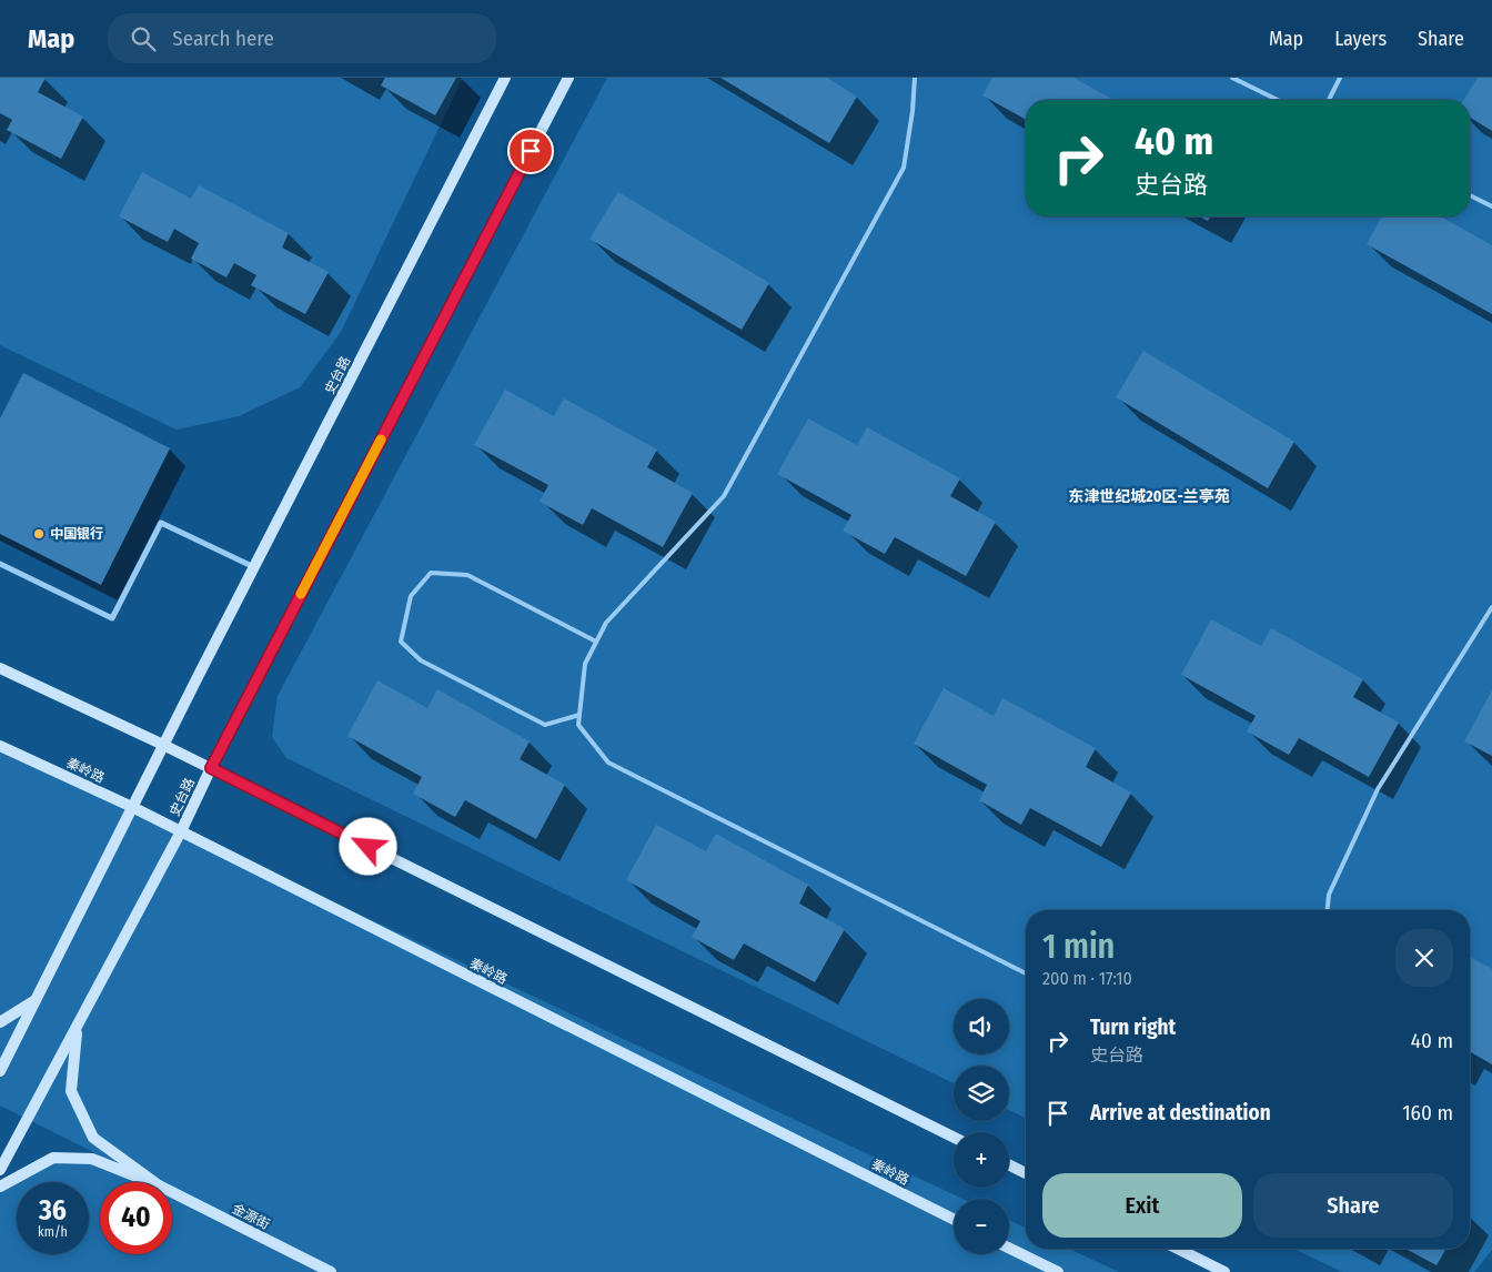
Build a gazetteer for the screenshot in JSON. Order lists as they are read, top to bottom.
{
  "streets": {
    "street": ["史台路", "秦岭路", "金源街"]
  },
  "crossings": [
    ["史台路", "秦岭路"]
  ],
  "districts": ["东津世纪城20区-兰亭苑"],
  "places": ["中国银行"],
  "page": {
    "header": "Map",
    "search": "Search here",
    "nav": ["Map", "Layers", "Share"],
    "turn": ["40 m", "史台路"],
    "heading": ["1 min", "200 m · 17:10"],
    "map_buttons": ["+", "−"],
    "list": [
      {
        "name": "Turn right",
        "note": "史台路",
        "value": "40 m"
      },
      {
        "name": "Arrive at destination",
        "value": "160 m"
      }
    ],
    "buttons": ["Exit", "Share"],
    "speed": "36 km/h",
    "limit": "40"
  }
}
